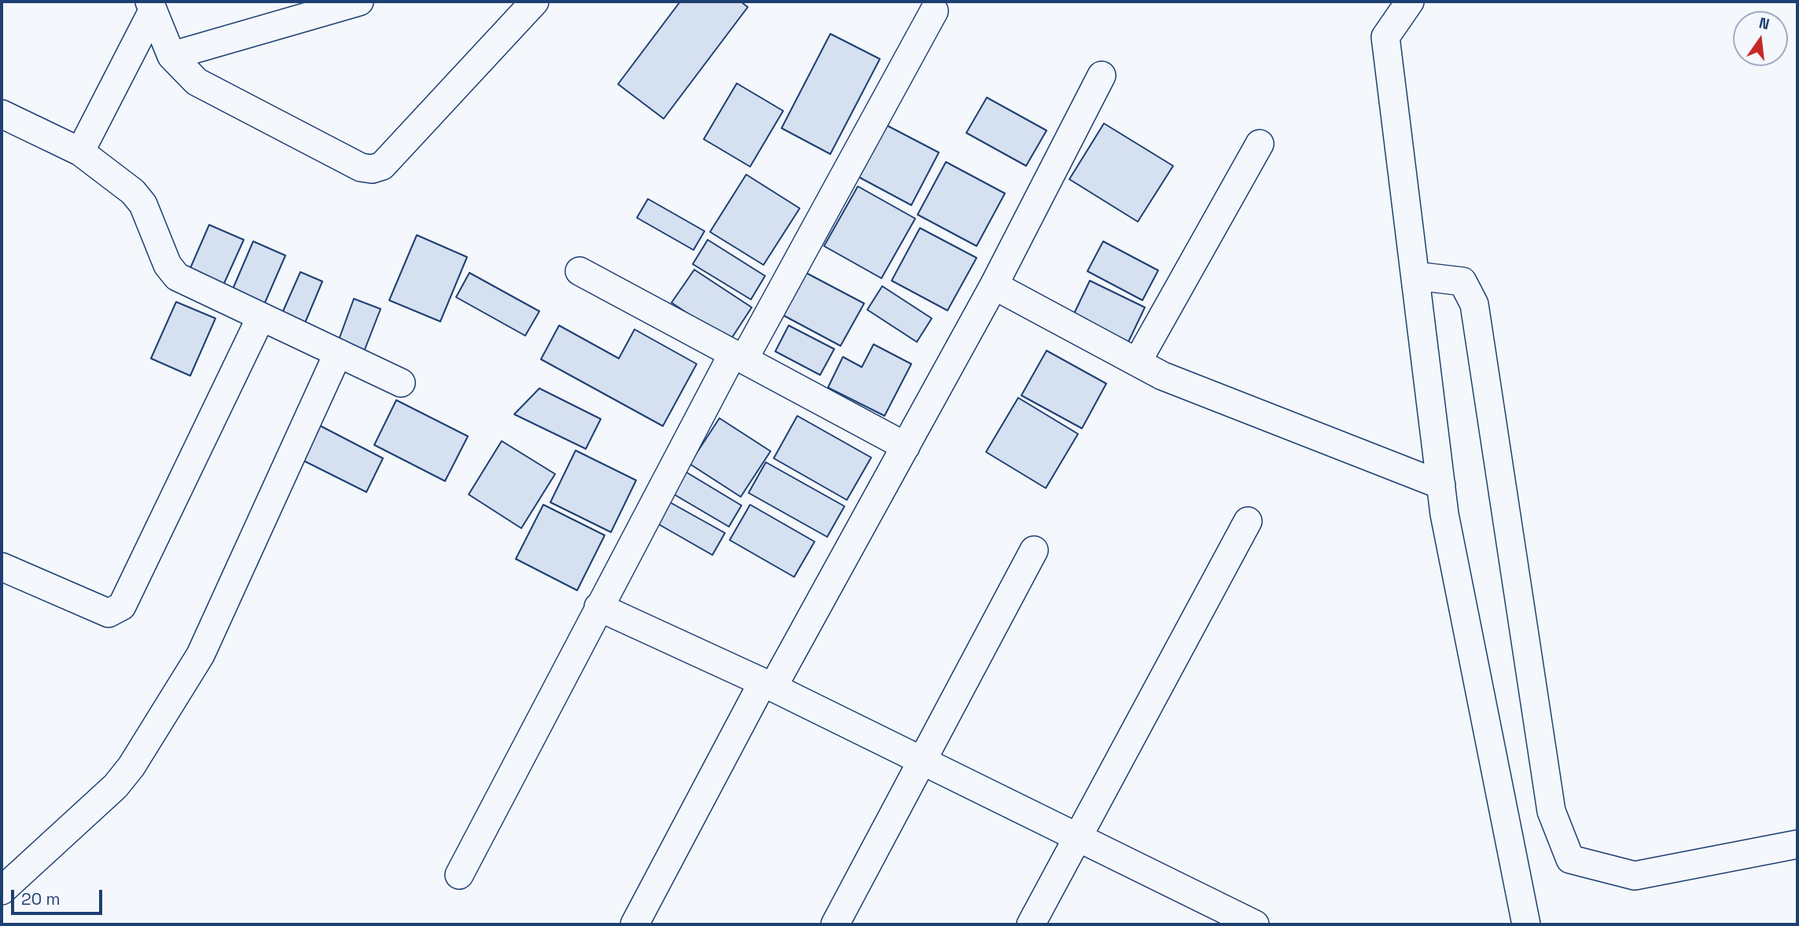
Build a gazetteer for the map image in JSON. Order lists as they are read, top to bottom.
{
  "scale_bar": "20 m",
  "north": "top"
}
